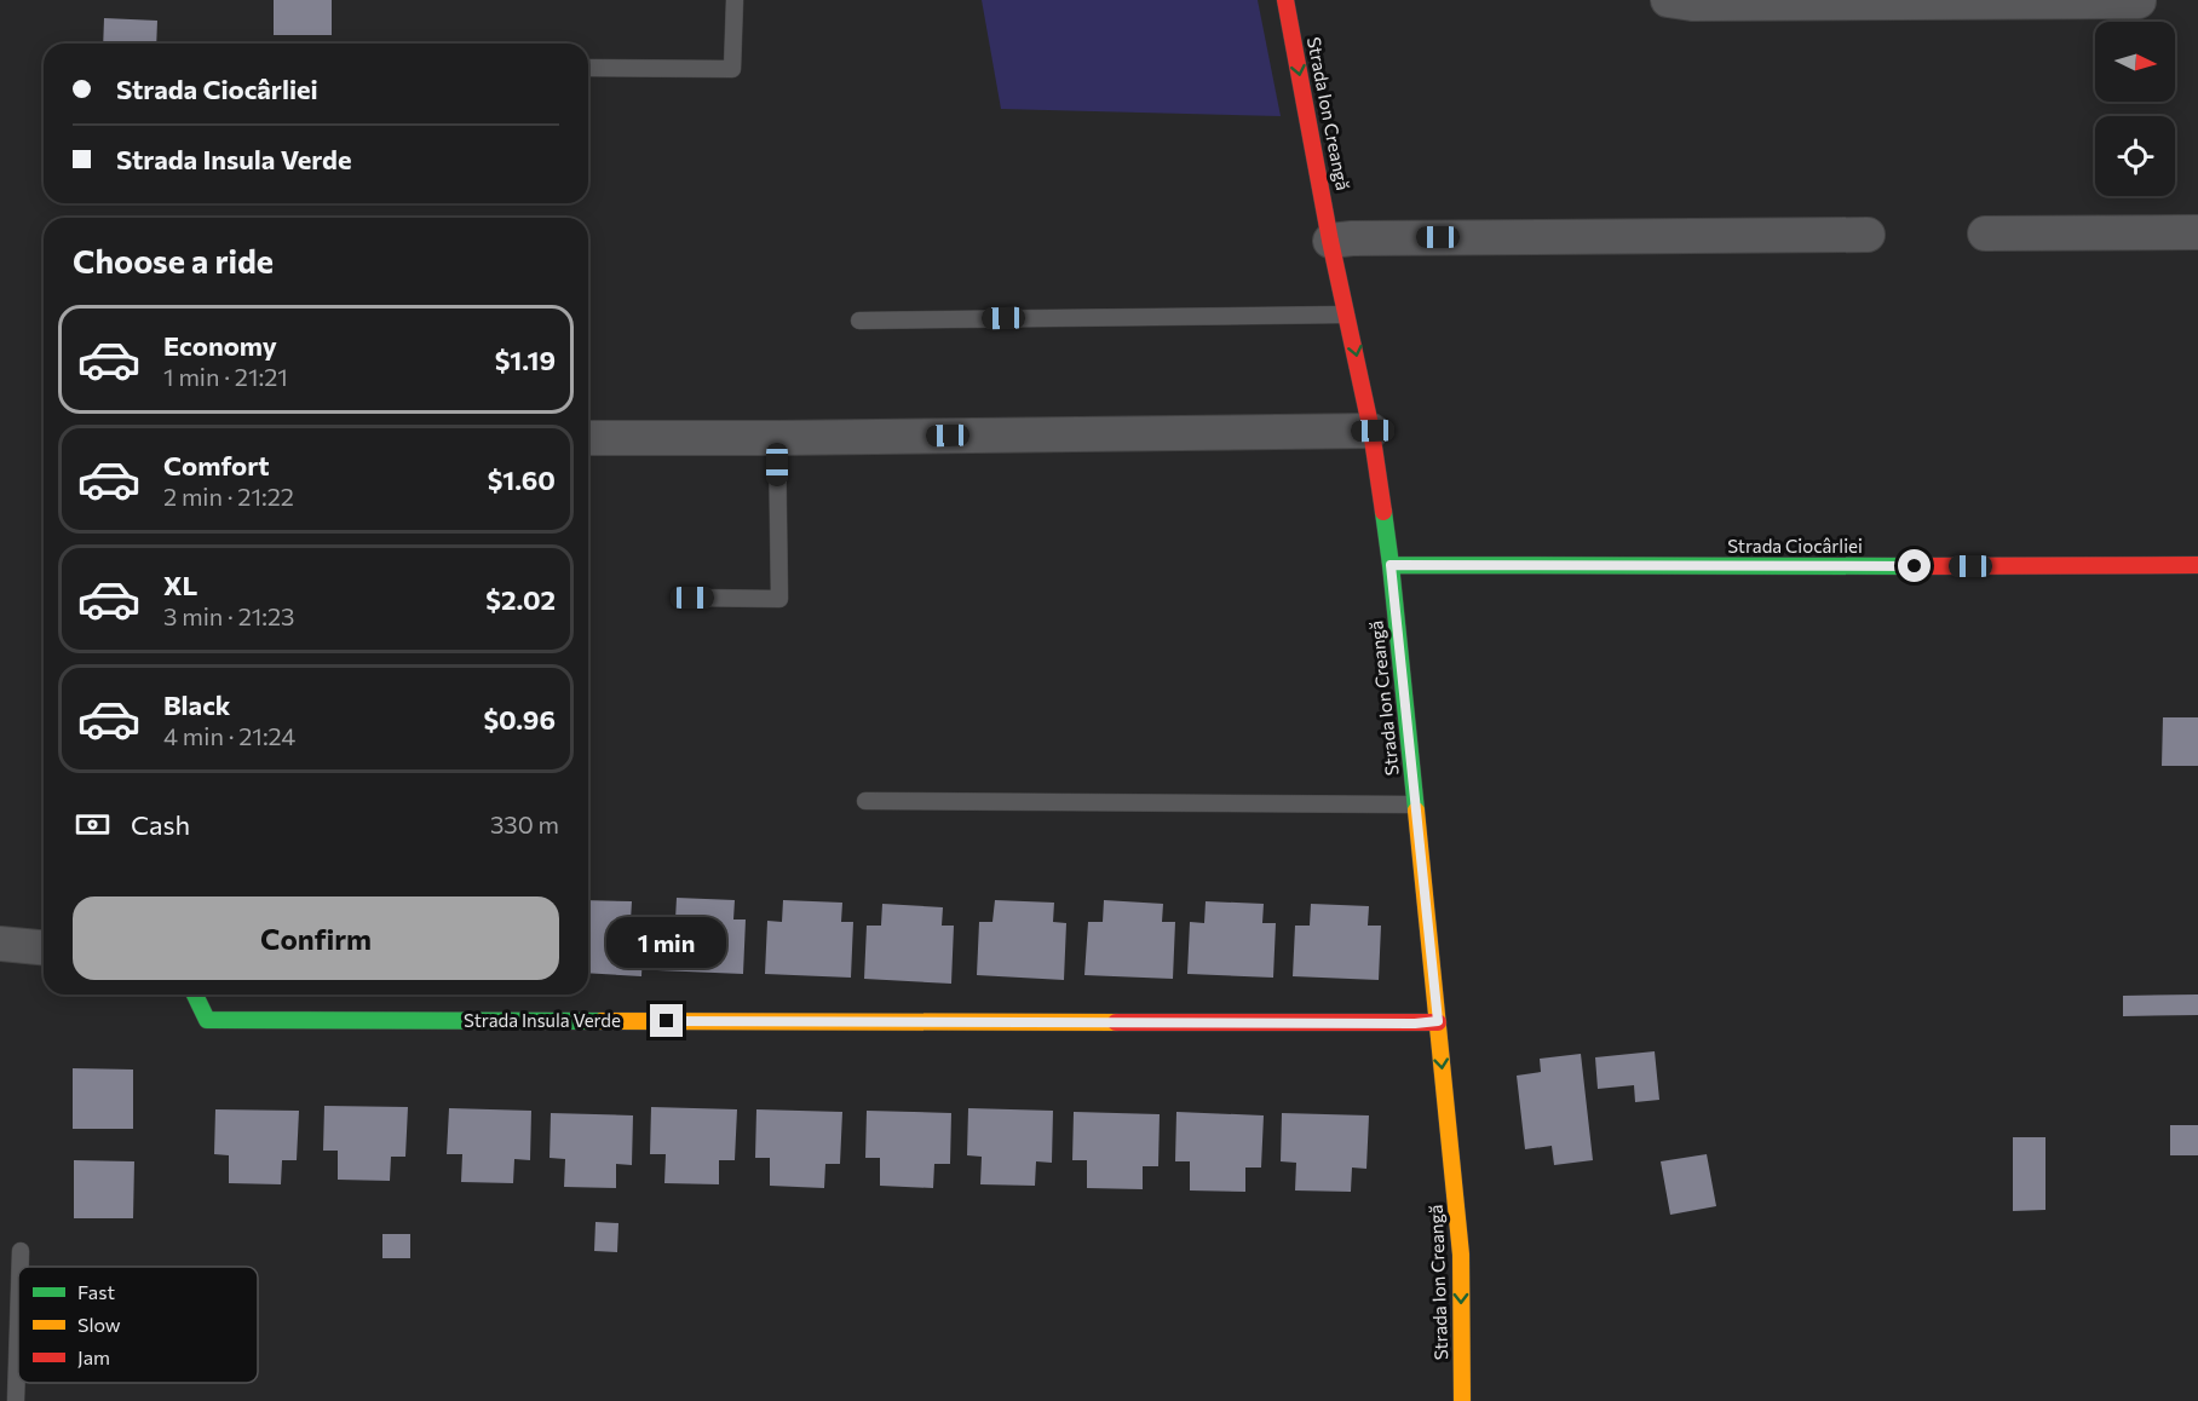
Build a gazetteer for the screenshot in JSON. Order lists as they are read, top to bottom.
{
  "streets": {
    "street": ["Strada Ion Creangă", "Strada Ciocârliei", "Strada Insula Verde"]
  },
  "crossings": [
    ["Strada Ion Creangă", "Strada Ciocârliei"],
    ["Strada Ion Creangă", "Strada Insula Verde"]
  ],
  "one_way": ["Strada Ion Creangă"],
  "legend": ["Fast", "Slow", "Jam"],
  "north": "right",
  "page": {
    "banner": ["Strada Ciocârliei", "Strada Insula Verde"],
    "heading": "Choose a ride",
    "list": [
      {
        "name": "Economy",
        "note": "1 min · 21:21",
        "value": "$1.19"
      },
      {
        "name": "Comfort",
        "note": "2 min · 21:22",
        "value": "$1.60"
      },
      {
        "name": "XL",
        "note": "3 min · 21:23",
        "value": "$2.02"
      },
      {
        "name": "Black",
        "note": "4 min · 21:24",
        "value": "$0.96"
      }
    ],
    "pay": ["Cash", "330 m"],
    "buttons": "Confirm",
    "bubble": "1 min"
  }
}
